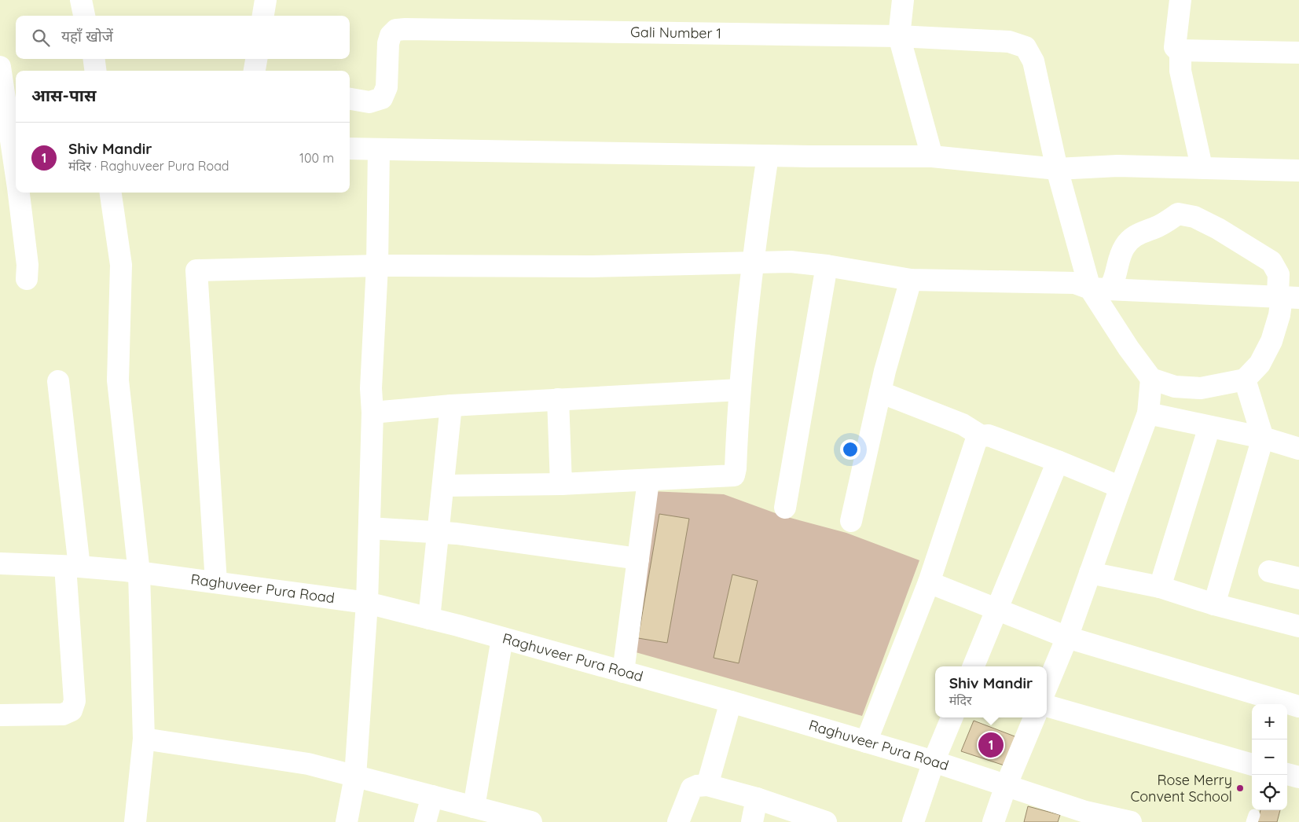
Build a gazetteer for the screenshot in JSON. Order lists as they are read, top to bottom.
{
  "streets": {
    "street": ["Gali Number 1", "Raghuveer Pura Road"]
  },
  "places": ["Rose Merry Convent School"],
  "page": {
    "search": "यहाँ खोजें",
    "heading": "आस-पास",
    "list": [
      {
        "mark": "1",
        "name": "Shiv Mandir",
        "note": "मंदिर · Raghuveer Pura Road",
        "value": "100 m"
      }
    ],
    "popup": ["Shiv Mandir", "मंदिर"],
    "map_buttons": ["+", "−"],
    "pins": "1"
  }
}
